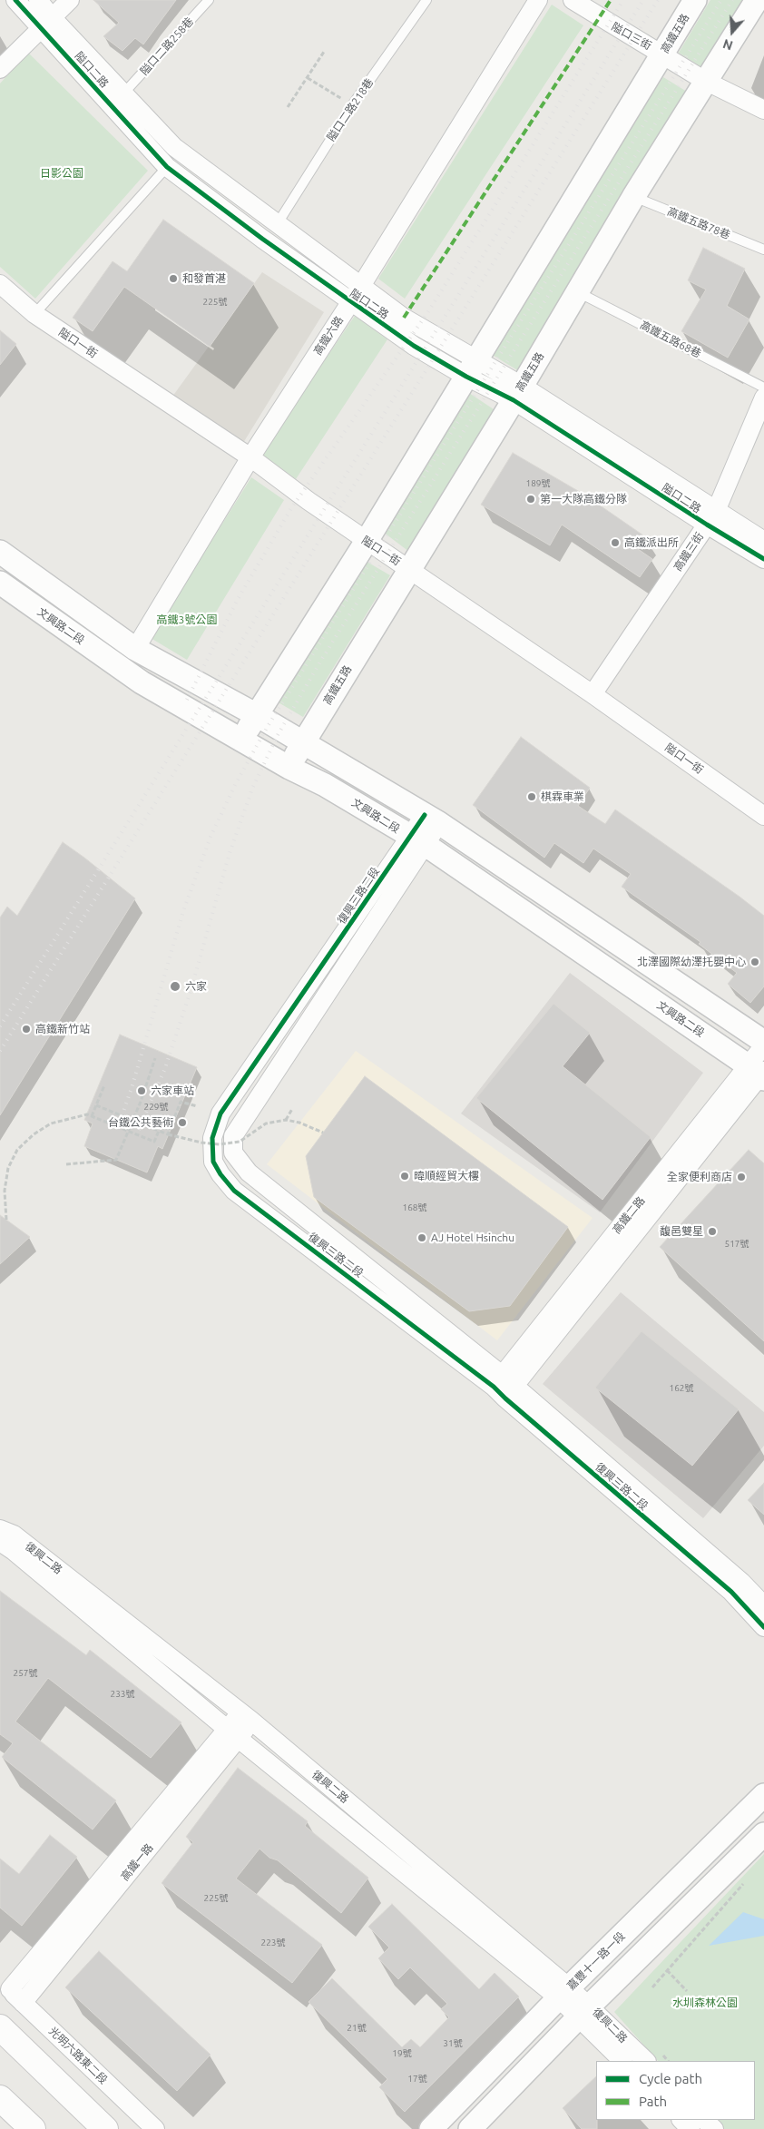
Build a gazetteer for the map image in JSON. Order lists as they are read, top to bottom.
{
  "streets": {
    "street": [
      "高鐵五路",
      "隘口三街",
      "隘口二路",
      "高鐵六路",
      "隘口一街",
      "高鐵三街",
      "文興路二段",
      "復興三路二段",
      "高鐵二路",
      "復興二路",
      "高鐵一路",
      "嘉豐十一路一段",
      "光明六路東二段"
    ],
    "lane": [
      "隘口二路258巷",
      "隘口二路218巷",
      "高鐵五路78巷",
      "高鐵五路68巷"
    ]
  },
  "crossings": [
    ["高鐵五路", "隘口三街"],
    ["高鐵五路", "隘口二路"],
    ["高鐵五路", "高鐵五路78巷"],
    ["高鐵五路", "高鐵五路68巷"],
    ["高鐵五路", "隘口一街"],
    ["高鐵五路", "文興路二段"],
    ["隘口二路258巷", "隘口二路"],
    ["隘口二路", "隘口二路218巷"],
    ["隘口二路", "高鐵六路"],
    ["隘口二路", "高鐵三街"],
    ["高鐵六路", "隘口一街"],
    ["隘口一街", "高鐵三街"],
    ["文興路二段", "復興三路二段"],
    ["文興路二段", "高鐵二路"],
    ["復興三路二段", "高鐵二路"],
    ["復興二路", "高鐵一路"],
    ["復興二路", "嘉豐十一路一段"],
    ["高鐵一路", "光明六路東二段"]
  ],
  "parks": ["日影公園", "高鐵3號公園", "水圳森林公園"],
  "places": [
    "和發首湛",
    "第一大隊高鐵分隊",
    "高鐵派出所",
    "棋霖車業",
    "北澤國際幼澤托嬰中心",
    "六家",
    "高鐵新竹站",
    "六家車站",
    "台鐵公共藝術",
    "暐順經貿大樓",
    "全家便利商店",
    "馥邑雙星",
    "AJ Hotel Hsinchu"
  ],
  "house_numbers": [
    "225號",
    "189號",
    "229號",
    "168號",
    "517號",
    "162號",
    "257號",
    "233號",
    "225號",
    "223號",
    "21號",
    "31號",
    "19號",
    "17號"
  ],
  "legend": ["Cycle path", "Path"],
  "north": "bottom"
}
